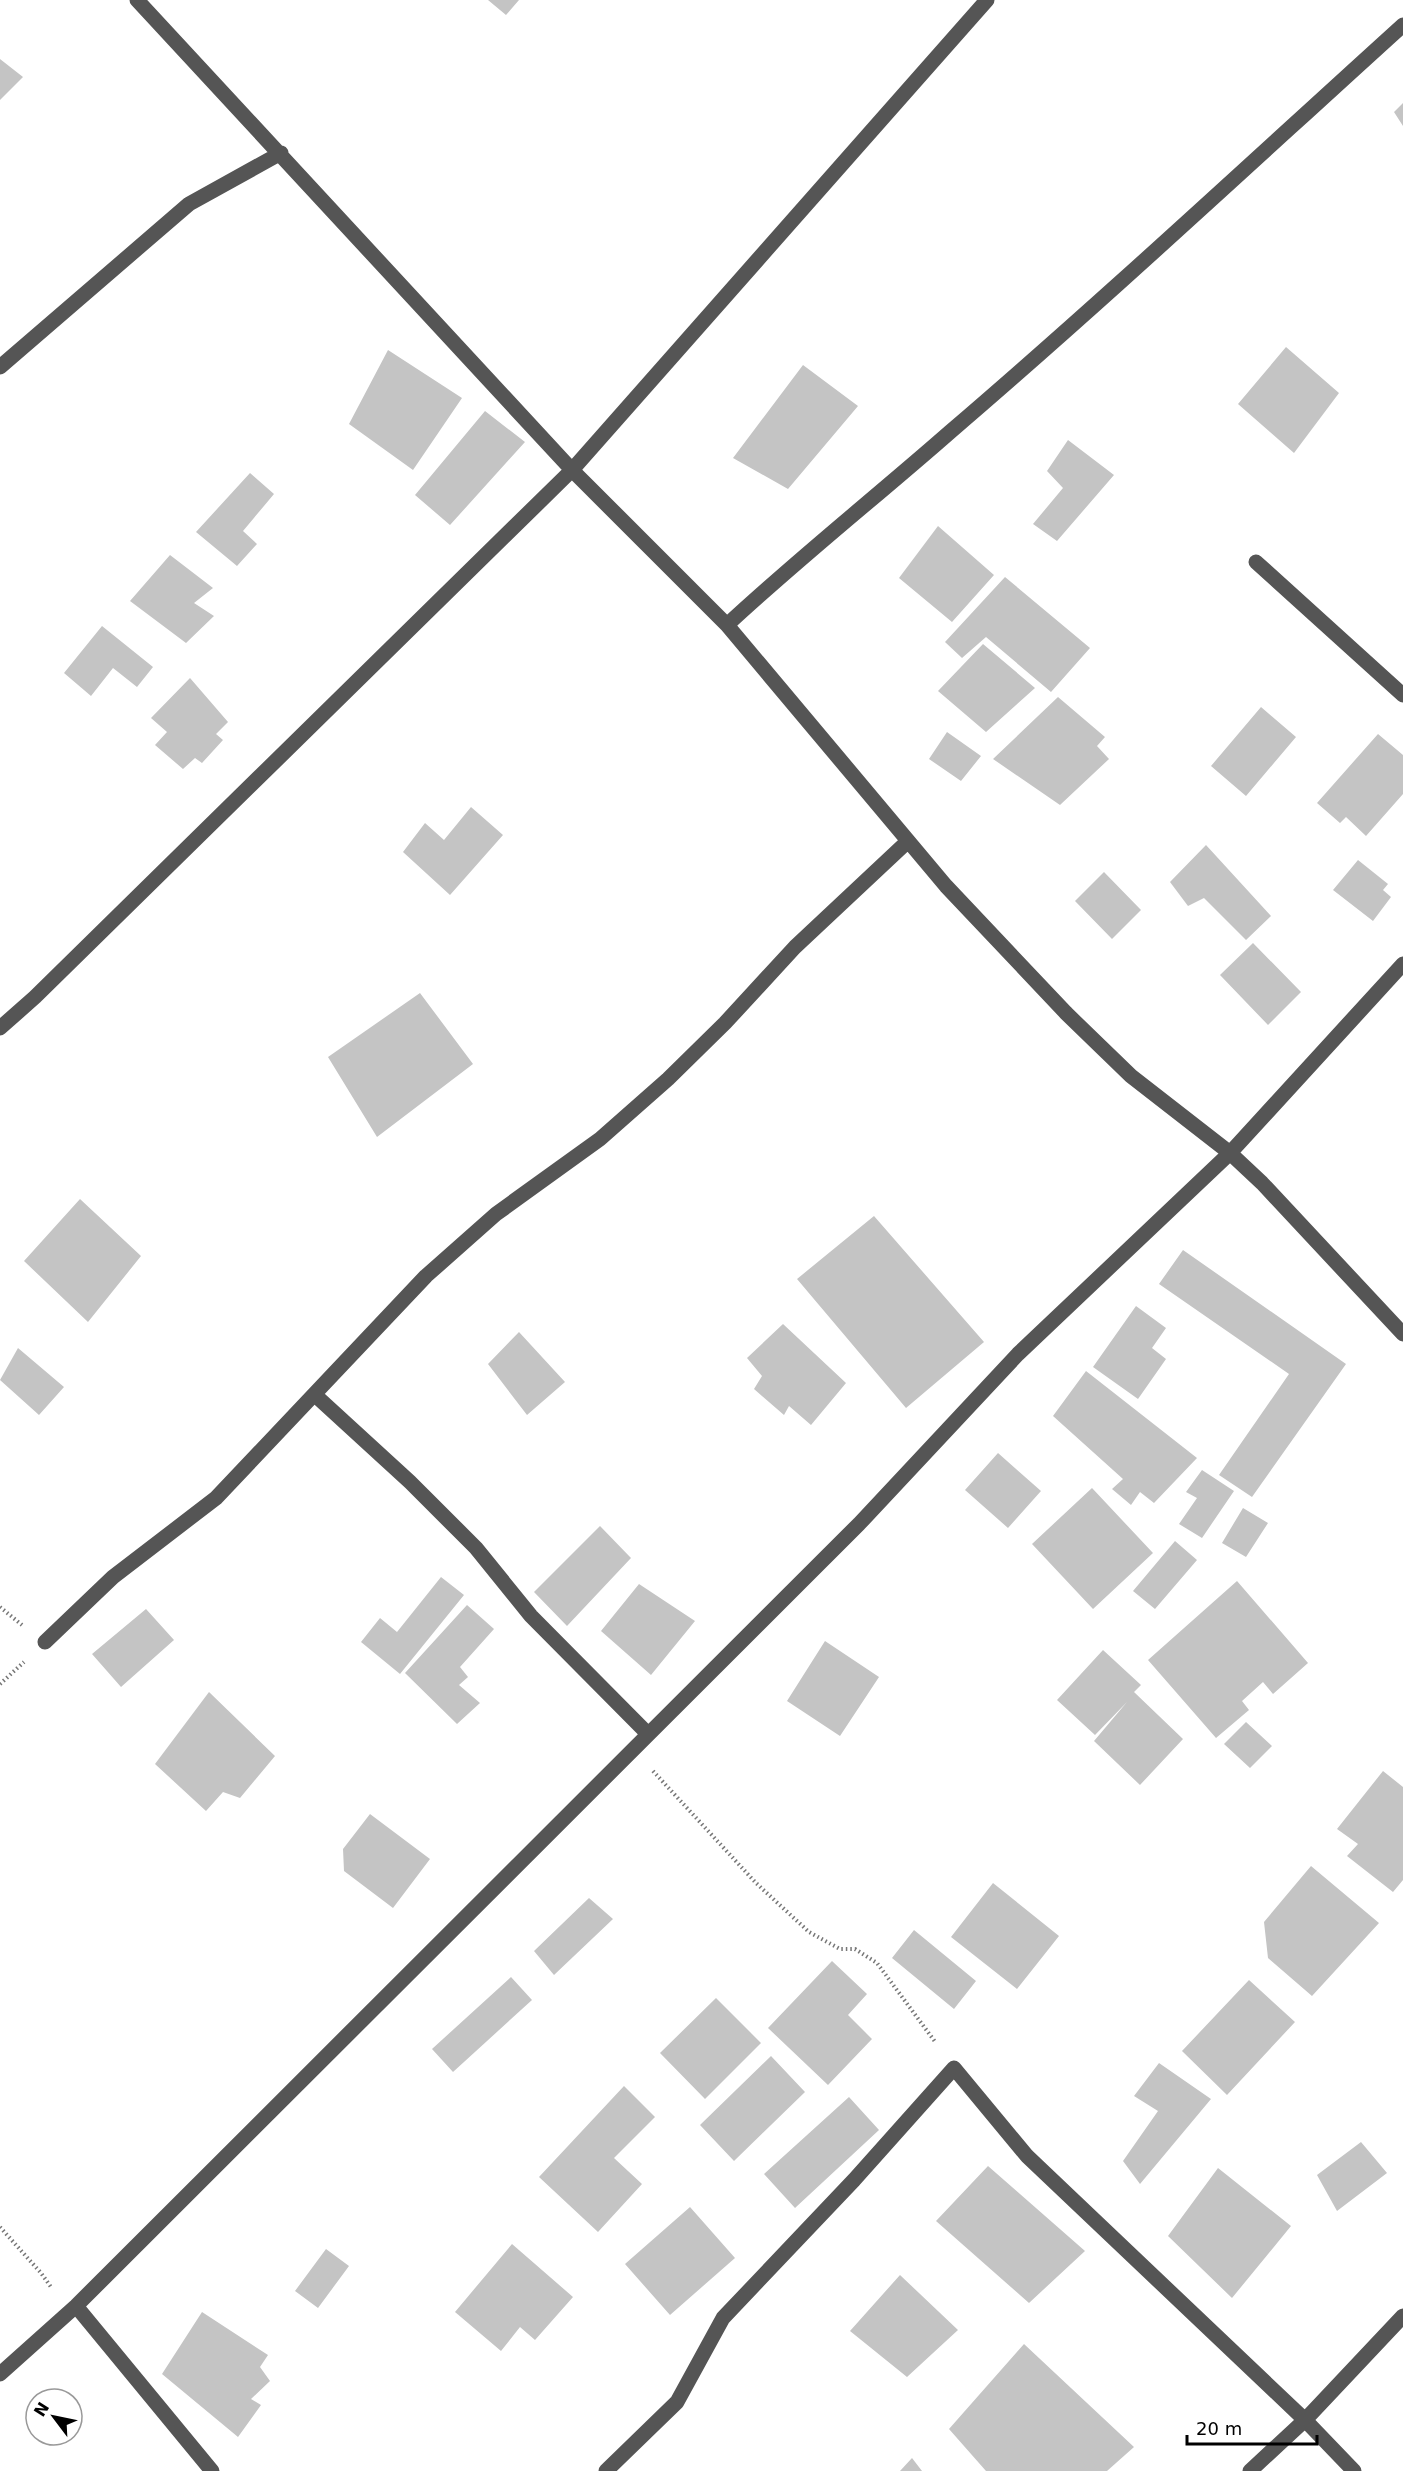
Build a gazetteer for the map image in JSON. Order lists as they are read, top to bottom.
{
  "scale_bar": "20 m",
  "north": "top left"
}
